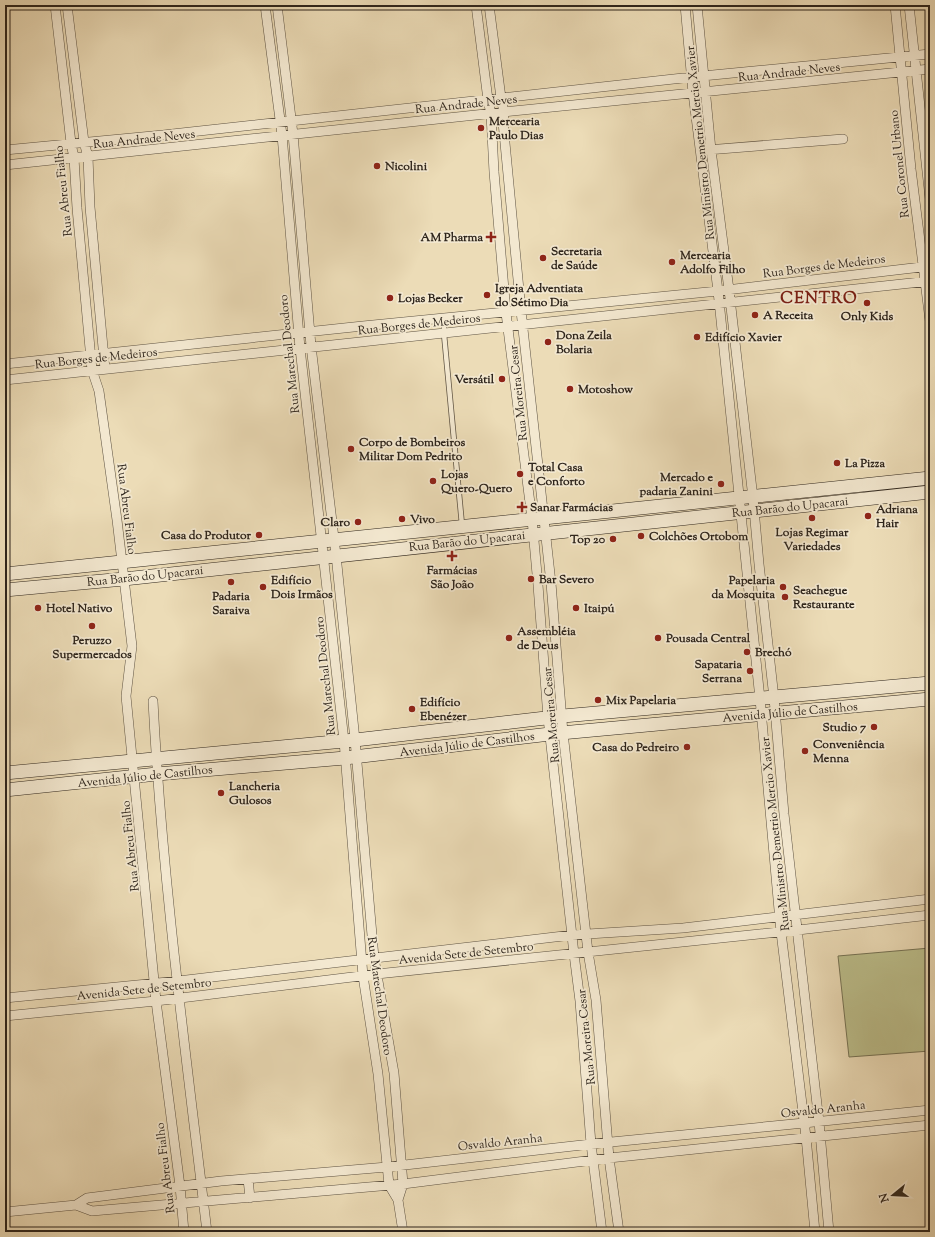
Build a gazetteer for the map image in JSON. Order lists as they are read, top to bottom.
{
  "streets": {
    "street": [
      "Rua Andrade Neves",
      "Rua Ministro Demetrio Mercio Xavier",
      "Rua Coronel Urbano",
      "Rua Abreu Fialho",
      "Rua Borges de Medeiros",
      "Rua Marechal Deodoro",
      "Rua Moreira Cesar",
      "Rua Barão do Upacarai",
      "Avenida Júlio de Castilhos",
      "Avenida Sete de Setembro",
      "Osvaldo Aranha"
    ]
  },
  "crossings": [
    ["Rua Andrade Neves", "Rua Ministro Demetrio Mercio Xavier"],
    ["Rua Andrade Neves", "Rua Coronel Urbano"],
    ["Rua Andrade Neves", "Rua Abreu Fialho"],
    ["Rua Andrade Neves", "Rua Marechal Deodoro"],
    ["Rua Andrade Neves", "Rua Moreira Cesar"],
    ["Rua Ministro Demetrio Mercio Xavier", "Rua Borges de Medeiros"],
    ["Rua Ministro Demetrio Mercio Xavier", "Rua Barão do Upacarai"],
    ["Rua Ministro Demetrio Mercio Xavier", "Avenida Júlio de Castilhos"],
    ["Rua Ministro Demetrio Mercio Xavier", "Avenida Sete de Setembro"],
    ["Rua Ministro Demetrio Mercio Xavier", "Osvaldo Aranha"],
    ["Rua Coronel Urbano", "Rua Borges de Medeiros"],
    ["Rua Abreu Fialho", "Rua Borges de Medeiros"],
    ["Rua Abreu Fialho", "Rua Barão do Upacarai"],
    ["Rua Abreu Fialho", "Avenida Júlio de Castilhos"],
    ["Rua Abreu Fialho", "Avenida Sete de Setembro"],
    ["Rua Abreu Fialho", "Osvaldo Aranha"],
    ["Rua Borges de Medeiros", "Rua Marechal Deodoro"],
    ["Rua Borges de Medeiros", "Rua Moreira Cesar"],
    ["Rua Marechal Deodoro", "Rua Barão do Upacarai"],
    ["Rua Marechal Deodoro", "Avenida Júlio de Castilhos"],
    ["Rua Marechal Deodoro", "Avenida Sete de Setembro"],
    ["Rua Marechal Deodoro", "Osvaldo Aranha"],
    ["Rua Moreira Cesar", "Rua Barão do Upacarai"],
    ["Rua Moreira Cesar", "Avenida Júlio de Castilhos"],
    ["Rua Moreira Cesar", "Avenida Sete de Setembro"],
    ["Rua Moreira Cesar", "Osvaldo Aranha"]
  ],
  "districts": ["CENTRO"],
  "places": {
    "other": [
      "Mercearia Paulo Dias",
      "Nicolini",
      "Secretaria de Saúde",
      "Mercearia Adolfo Filho",
      "Igreja Adventiata do Sétimo Dia",
      "Lojas Becker",
      "Only Kids",
      "A Receita",
      "Edifício Xavier",
      "Dona Zeila Bolaria",
      "Versátil",
      "Motoshow",
      "Corpo de Bombeiros Militar Dom Pedrito",
      "La Pizza",
      "Total Casa e Conforto",
      "Lojas Quero-Quero",
      "Mercado e padaria Zanini",
      "Adriana Hair",
      "Lojas Regimar Variedades",
      "Vivo",
      "Claro",
      "Casa do Produtor",
      "Colchões Ortobom",
      "Top 20",
      "Bar Severo",
      "Padaria Saraiva",
      "Edifício Dois Irmãos",
      "Papelaria da Mosquita",
      "Seachegue Restaurante",
      "Hotel Nativo",
      "Itaipú",
      "Peruzzo Supermercados",
      "Assembléia de Deus",
      "Pousada Central",
      "Brechó",
      "Sapataria Serrana",
      "Mix Papelaria",
      "Edifício Ebenézer",
      "Studio 7",
      "Casa do Pedreiro",
      "Conveniência Menna",
      "Lancheria Gulosos"
    ],
    "health": ["AM Pharma", "Sanar Farmácias", "Farmácias São João"]
  },
  "north": "left"
}
